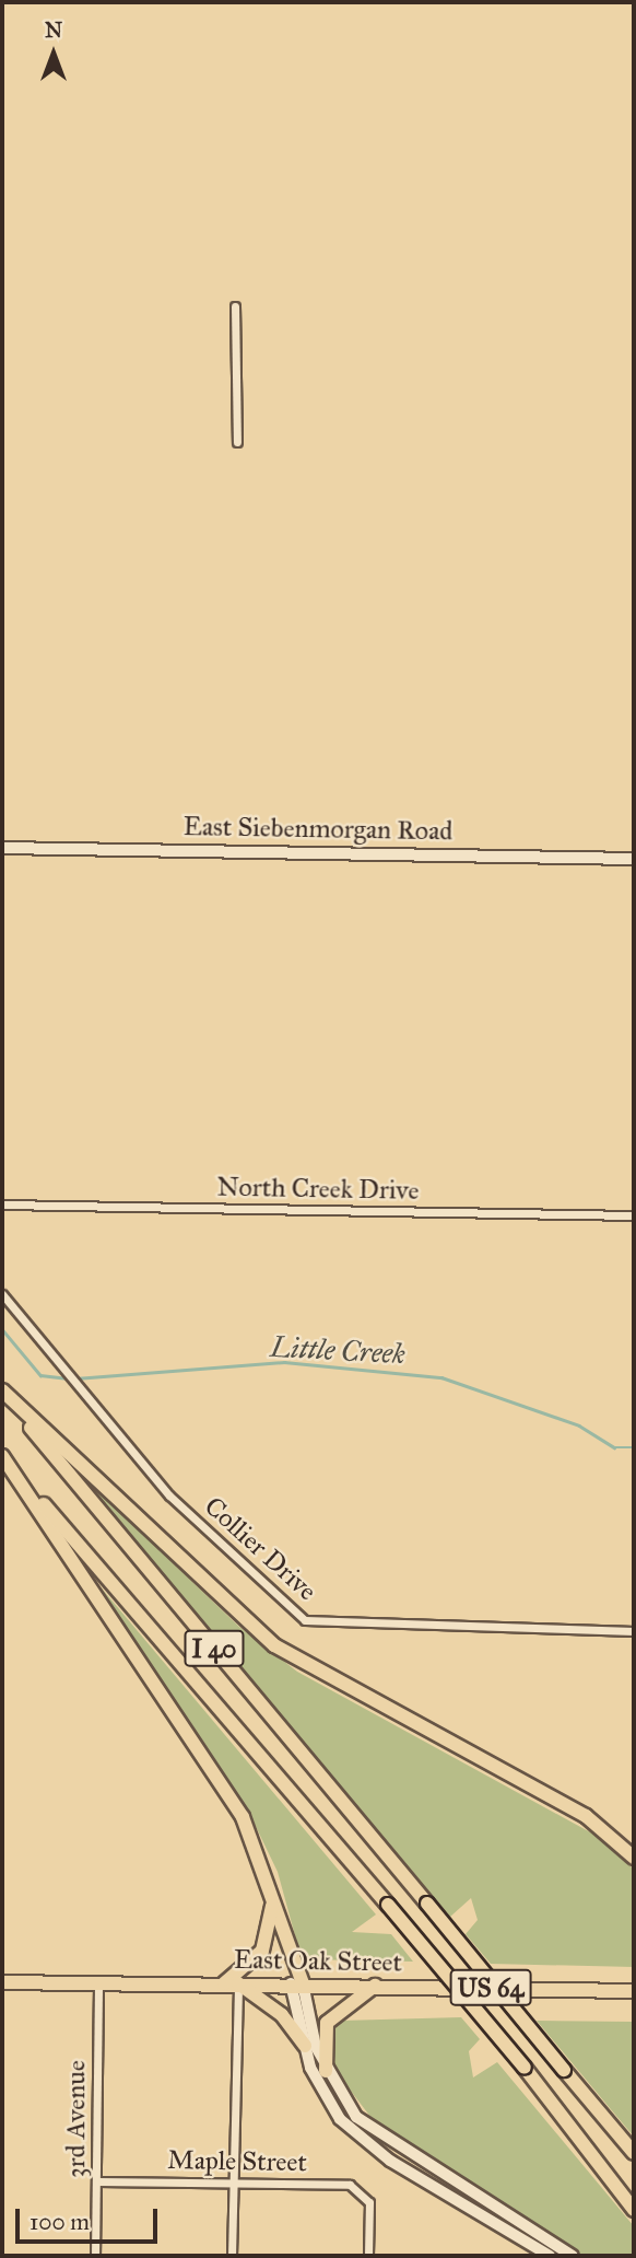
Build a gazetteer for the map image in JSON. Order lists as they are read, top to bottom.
{
  "streets": {
    "highway": ["I 40", "East Oak Street", "US 64"],
    "street": [
      "East Siebenmorgan Road",
      "North Creek Drive",
      "Collier Drive",
      "3rd Avenue",
      "Maple Street"
    ]
  },
  "crossings": [
    ["East Oak Street", "3rd Avenue"],
    ["3rd Avenue", "Maple Street"]
  ],
  "water": ["Little Creek"],
  "scale_bar": "100 m",
  "north": "top"
}
